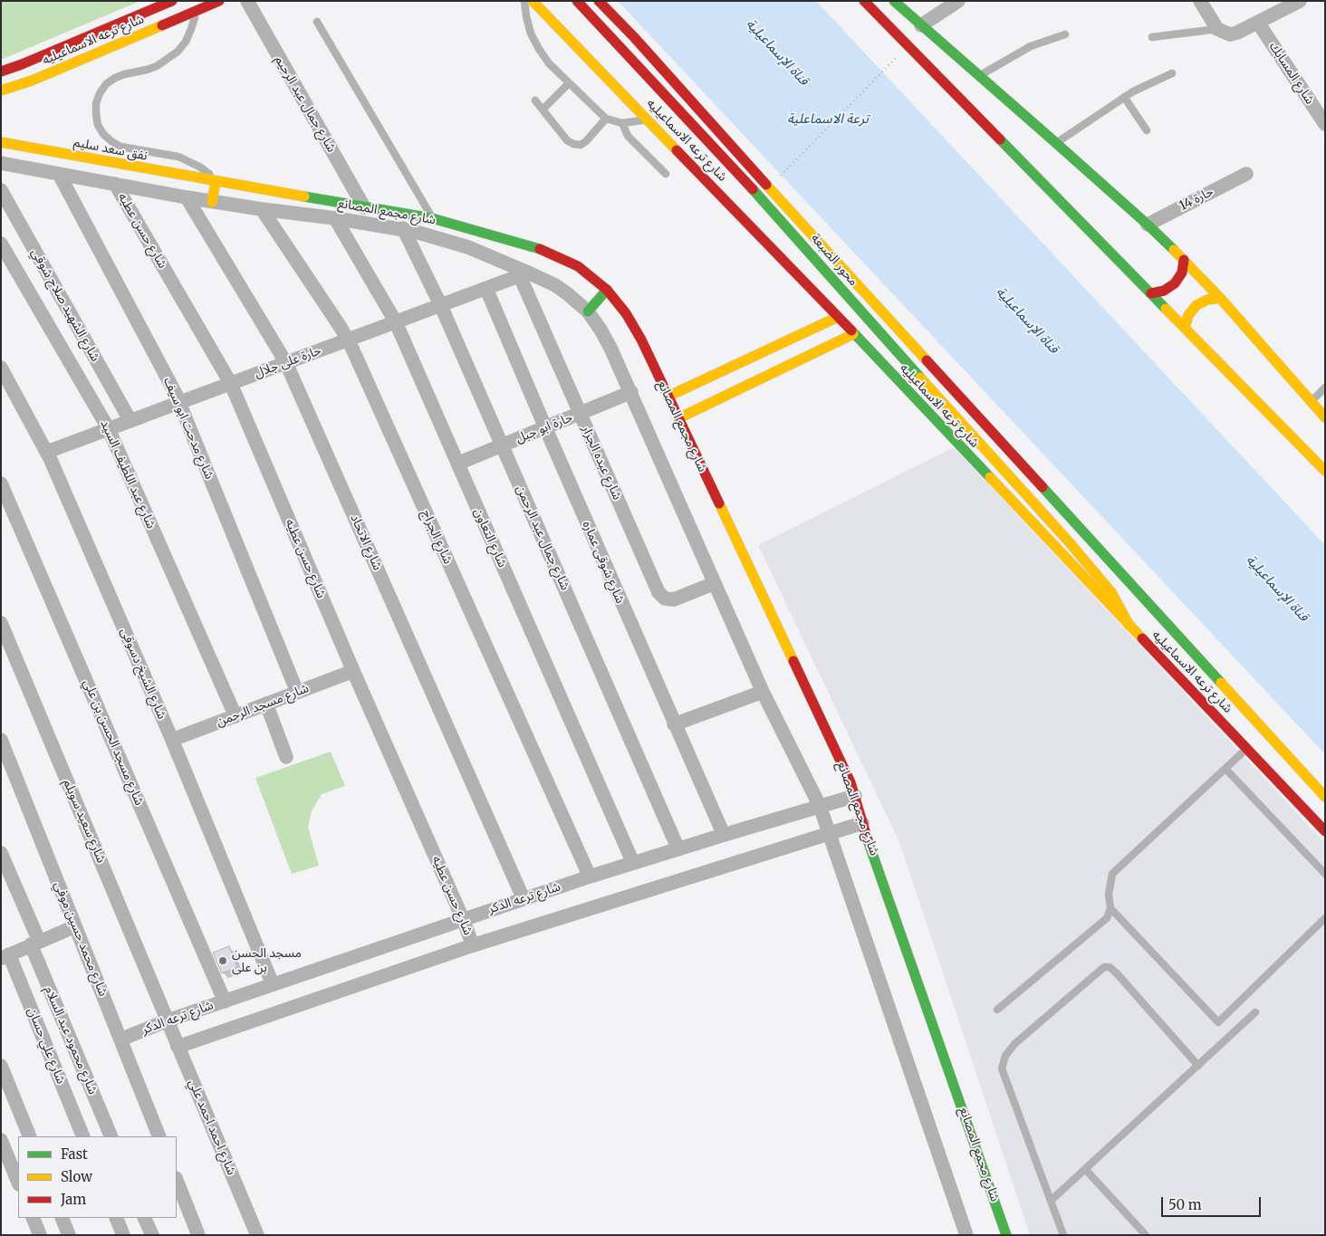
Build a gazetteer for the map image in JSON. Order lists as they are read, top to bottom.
{
  "streets": {
    "main road": [
      "شارع ترعه الاسماعيليه",
      "نفق سعد سليم",
      "شارع مجمع المصانع",
      "محور الضبعة"
    ],
    "street": [
      "شارع المسابك",
      "شارع جمال عبد الرحيم",
      "حارة 14",
      "شارع حسن عطيه",
      "شارع الشهيد صلاح شوقي",
      "حارة على جلال",
      "شارع مدحت ابو سيف",
      "حارة ابو جبل",
      "شارع عبده الجزار",
      "شارع عبد اللطيف السيد",
      "شارع الجراج",
      "شارع التعاون",
      "شارع جمال عبد الرحمن",
      "شارع الاتحاد",
      "شارع شوقى عماره",
      "شارع الشيخ دسوقى",
      "شارع مسجد الرحمن",
      "شارع مسجد الحسن بن علي",
      "شارع سعيد سويلم",
      "شارع ترعه الدكر",
      "شارع محمد حسين موفي",
      "شارع محمود عبد السلام",
      "شارع علي حسان",
      "شارع احمد احمد علي"
    ]
  },
  "crossings": [
    ["شارع ترعه الاسماعيليه", "محور الضبعة"],
    ["شارع جمال عبد الرحيم", "شارع مجمع المصانع"],
    ["نفق سعد سليم", "شارع مجمع المصانع"],
    ["شارع مجمع المصانع", "شارع حسن عطيه"],
    ["شارع مجمع المصانع", "حارة على جلال"],
    ["شارع مجمع المصانع", "شارع مدحت ابو سيف"],
    ["شارع مجمع المصانع", "حارة ابو جبل"],
    ["شارع مجمع المصانع", "شارع عبده الجزار"],
    ["شارع مجمع المصانع", "شارع الجراج"],
    ["شارع مجمع المصانع", "شارع التعاون"],
    ["شارع مجمع المصانع", "شارع جمال عبد الرحمن"],
    ["شارع مجمع المصانع", "شارع الاتحاد"],
    ["شارع مجمع المصانع", "شارع ترعه الدكر"],
    ["شارع حسن عطيه", "حارة على جلال"],
    ["شارع حسن عطيه", "شارع مسجد الرحمن"],
    ["شارع حسن عطيه", "شارع ترعه الدكر"],
    ["شارع الشهيد صلاح شوقي", "حارة على جلال"],
    ["حارة على جلال", "شارع مدحت ابو سيف"],
    ["حارة على جلال", "شارع عبده الجزار"],
    ["حارة على جلال", "شارع عبد اللطيف السيد"],
    ["حارة على جلال", "شارع الجراج"],
    ["حارة على جلال", "شارع التعاون"],
    ["حارة على جلال", "شارع جمال عبد الرحمن"],
    ["حارة على جلال", "شارع الاتحاد"],
    ["حارة على جلال", "شارع شوقى عماره"],
    ["حارة على جلال", "شارع الشيخ دسوقى"],
    ["شارع مدحت ابو سيف", "شارع مسجد الرحمن"],
    ["حارة ابو جبل", "شارع عبده الجزار"],
    ["حارة ابو جبل", "شارع التعاون"],
    ["حارة ابو جبل", "شارع جمال عبد الرحمن"],
    ["حارة ابو جبل", "شارع شوقى عماره"],
    ["شارع عبد اللطيف السيد", "شارع مسجد الرحمن"],
    ["شارع الجراج", "شارع ترعه الدكر"],
    ["شارع التعاون", "شارع ترعه الدكر"],
    ["شارع جمال عبد الرحمن", "شارع ترعه الدكر"],
    ["شارع الاتحاد", "شارع ترعه الدكر"],
    ["شارع شوقى عماره", "شارع ترعه الدكر"],
    ["شارع الشيخ دسوقى", "شارع مسجد الرحمن"],
    ["شارع الشيخ دسوقى", "شارع ترعه الدكر"],
    ["شارع مسجد الحسن بن علي", "شارع ترعه الدكر"],
    ["شارع سعيد سويلم", "شارع ترعه الدكر"],
    ["شارع سعيد سويلم", "شارع احمد احمد علي"],
    ["شارع ترعه الدكر", "شارع محمد حسين موفي"],
    ["شارع ترعه الدكر", "شارع احمد احمد علي"]
  ],
  "water": ["قناة الإسماعيلية", "ترعة الاسماعلية"],
  "places": ["مسجد الحسن بن على"],
  "legend": ["Fast", "Slow", "Jam"],
  "scale_bar": "50 m"
}
